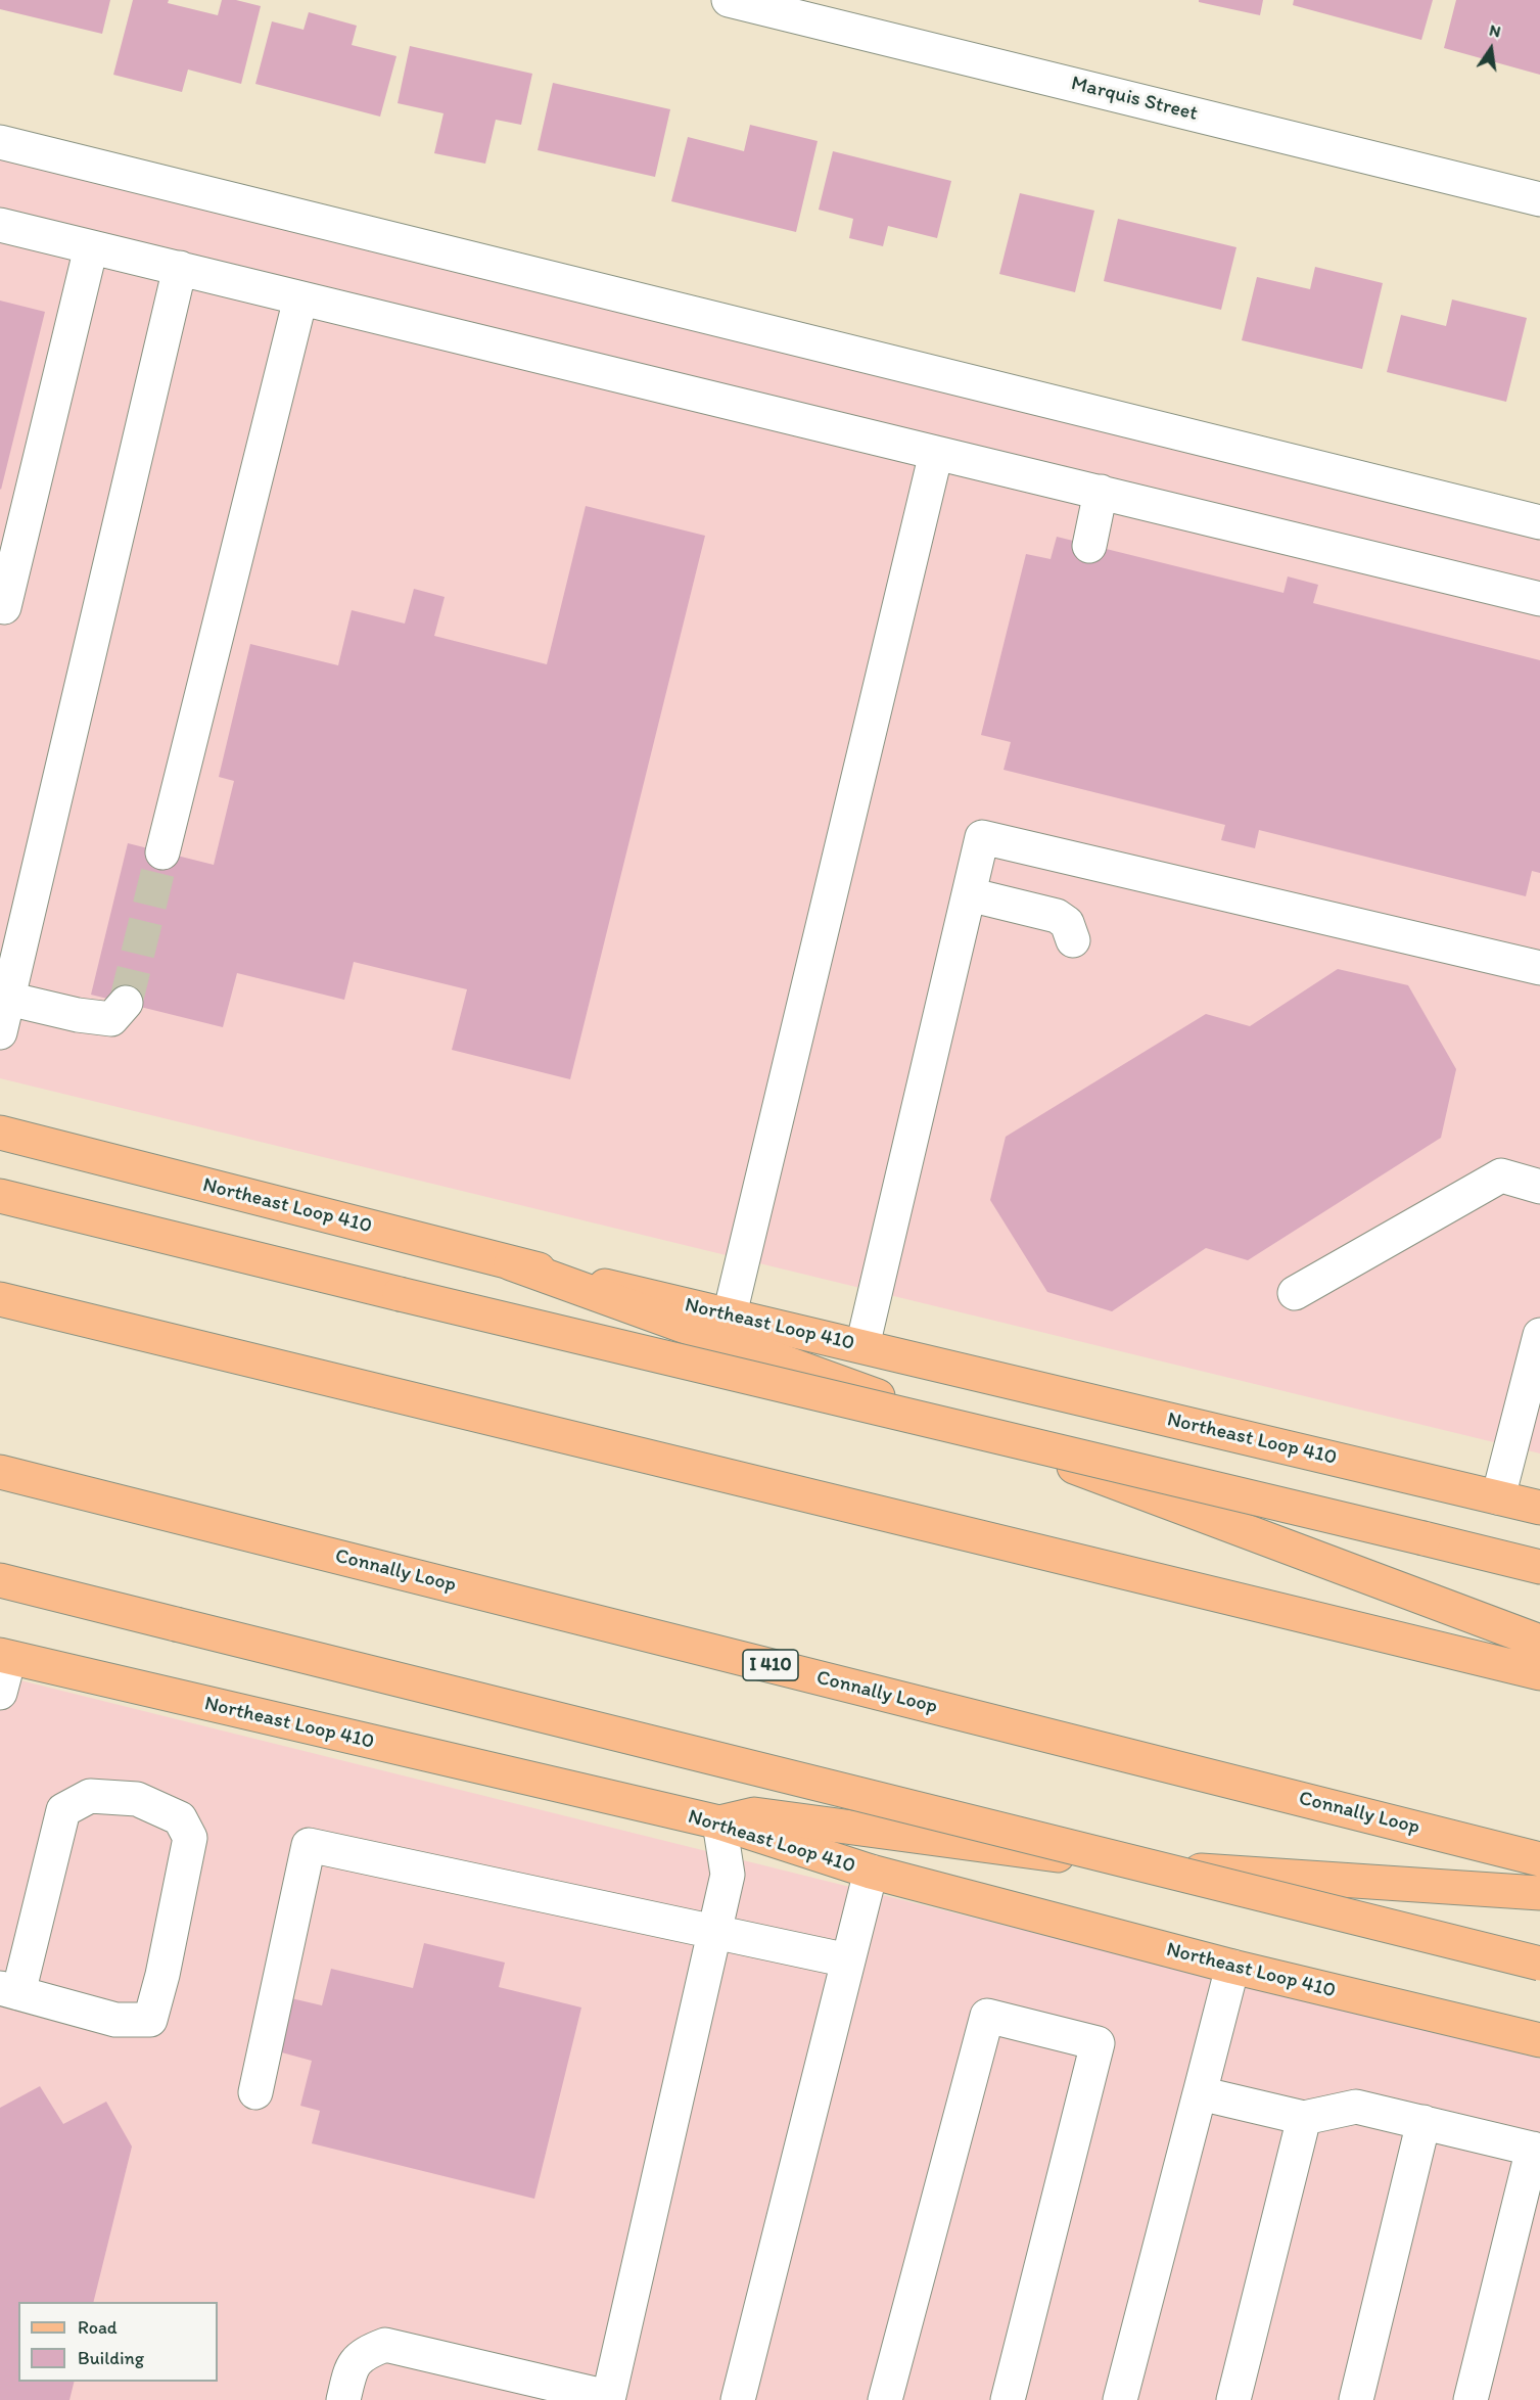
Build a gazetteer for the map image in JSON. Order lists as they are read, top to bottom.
{
  "streets": {
    "main road": ["Northeast Loop 410", "Connally Loop", "I 410"],
    "street": ["Marquis Street"]
  },
  "legend": ["Road", "Building"],
  "north": "top"
}
